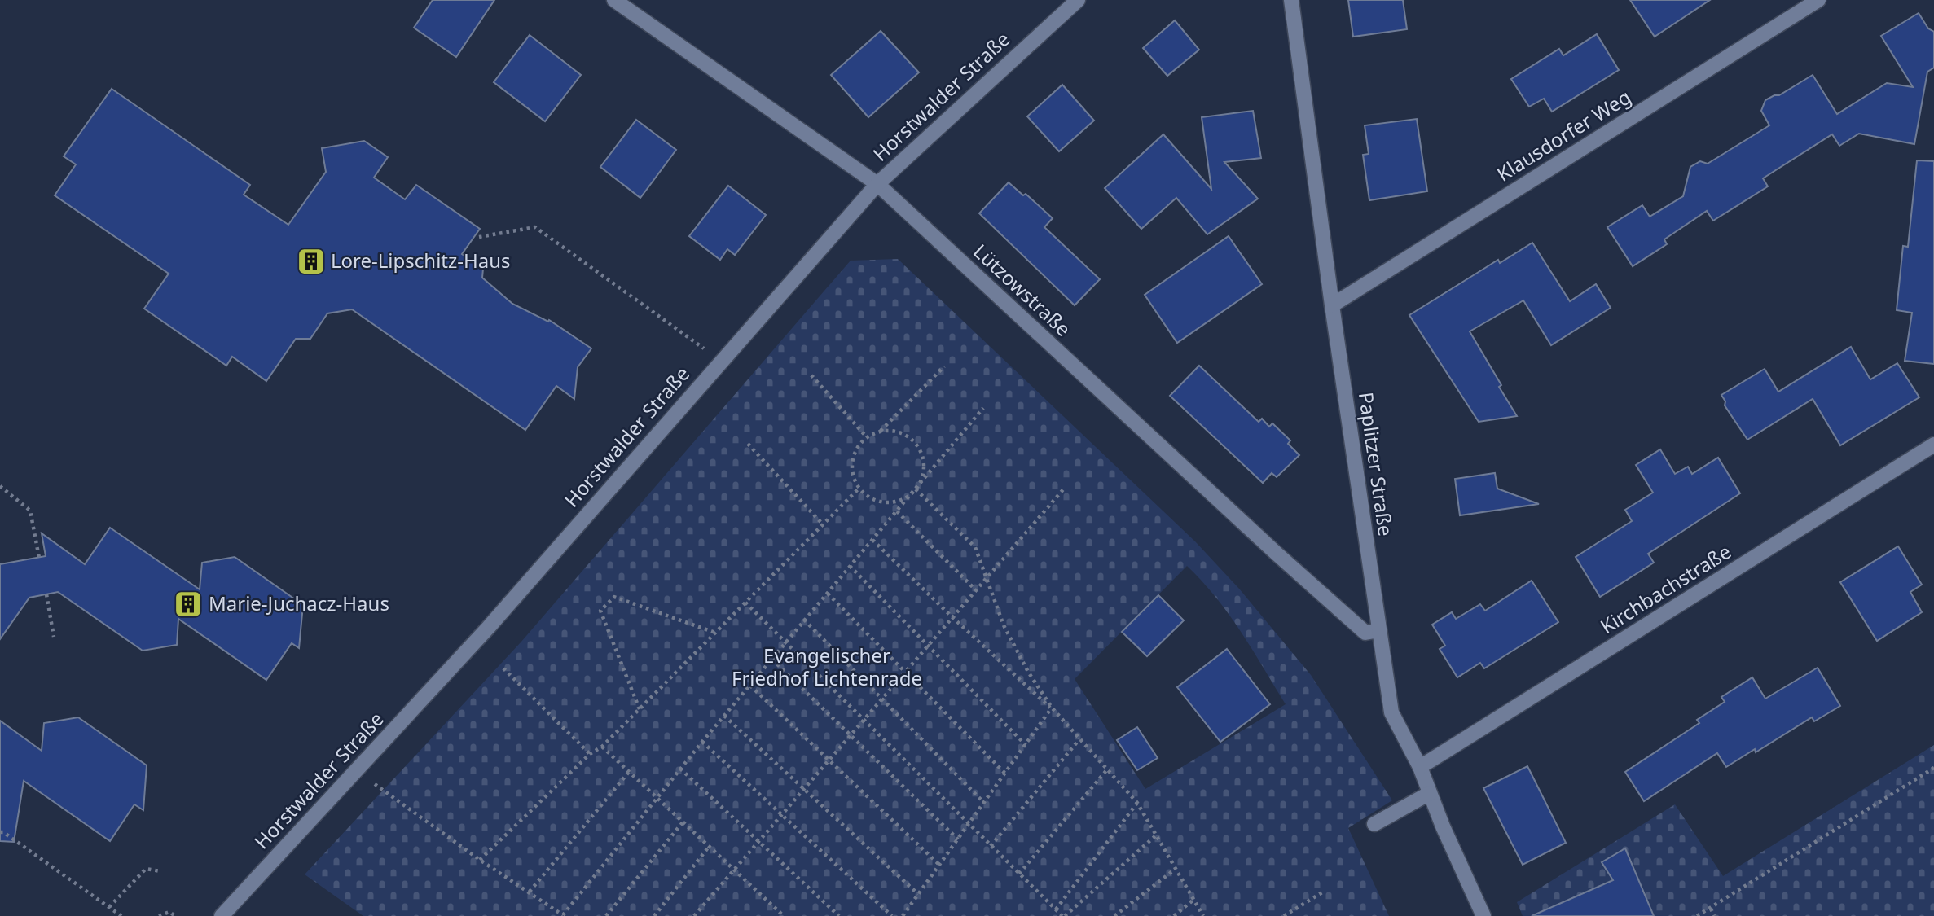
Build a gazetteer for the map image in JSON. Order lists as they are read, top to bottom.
{
  "streets": {
    "street": [
      "Horstwalder Straße",
      "Klausdorfer Weg",
      "Lützowstraße",
      "Paplitzer Straße",
      "Kirchbachstraße"
    ]
  },
  "crossings": [
    ["Horstwalder Straße", "Lützowstraße"],
    ["Klausdorfer Weg", "Paplitzer Straße"],
    ["Lützowstraße", "Paplitzer Straße"],
    ["Paplitzer Straße", "Kirchbachstraße"]
  ],
  "parks": ["Evangelischer Friedhof Lichtenrade"],
  "places": {
    "building": ["Lore-Lipschitz-Haus", "Marie-Juchacz-Haus"]
  }
}
